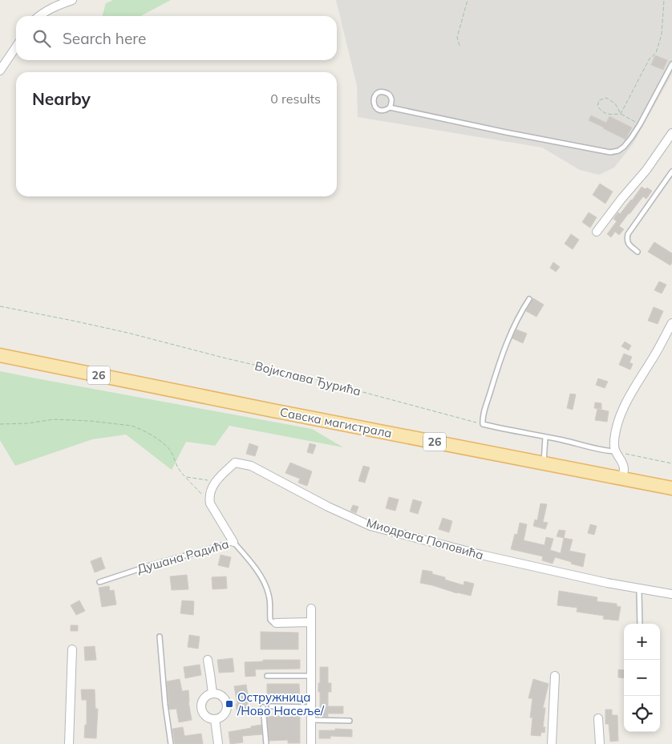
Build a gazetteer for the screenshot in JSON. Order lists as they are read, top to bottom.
{
  "streets": {
    "main road": ["26", "Савска магистрала"],
    "street": ["Миодрага Поповића", "Душана Радића"],
    "path": ["Војислава Ђурића"]
  },
  "places": {
    "transit": ["Остружница /Ново Насеље/"]
  },
  "page": {
    "search": "Search here",
    "heading": ["Nearby", "0 results"],
    "map_buttons": ["+", "−"]
  }
}
